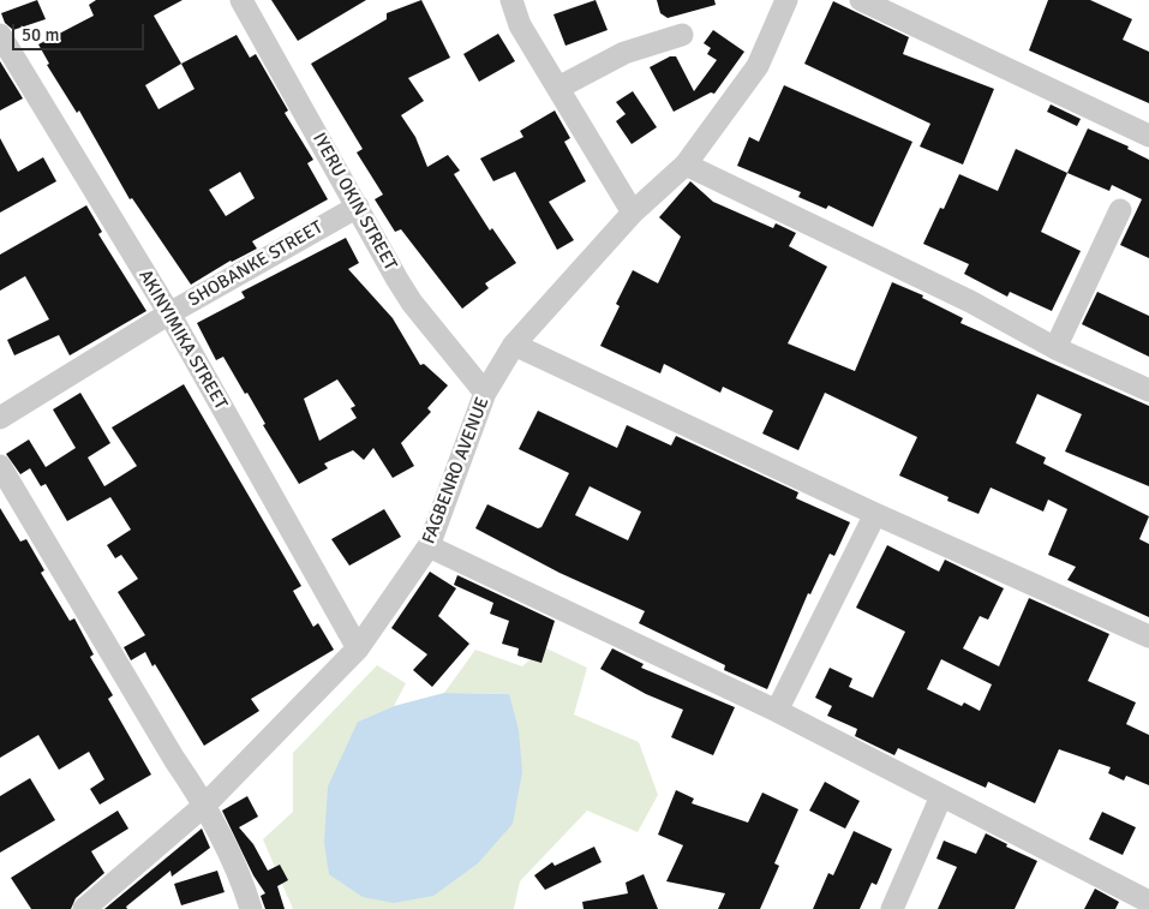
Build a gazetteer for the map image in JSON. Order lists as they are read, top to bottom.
{
  "streets": {
    "street": [
      "IYERU OKIN STREET",
      "SHOBANKE STREET",
      "AKINYIMIKA STREET",
      "FAGBENRO AVENUE"
    ]
  },
  "crossings": [
    ["IYERU OKIN STREET", "SHOBANKE STREET"],
    ["IYERU OKIN STREET", "FAGBENRO AVENUE"],
    ["SHOBANKE STREET", "AKINYIMIKA STREET"],
    ["AKINYIMIKA STREET", "FAGBENRO AVENUE"]
  ],
  "scale_bar": "50 m"
}
